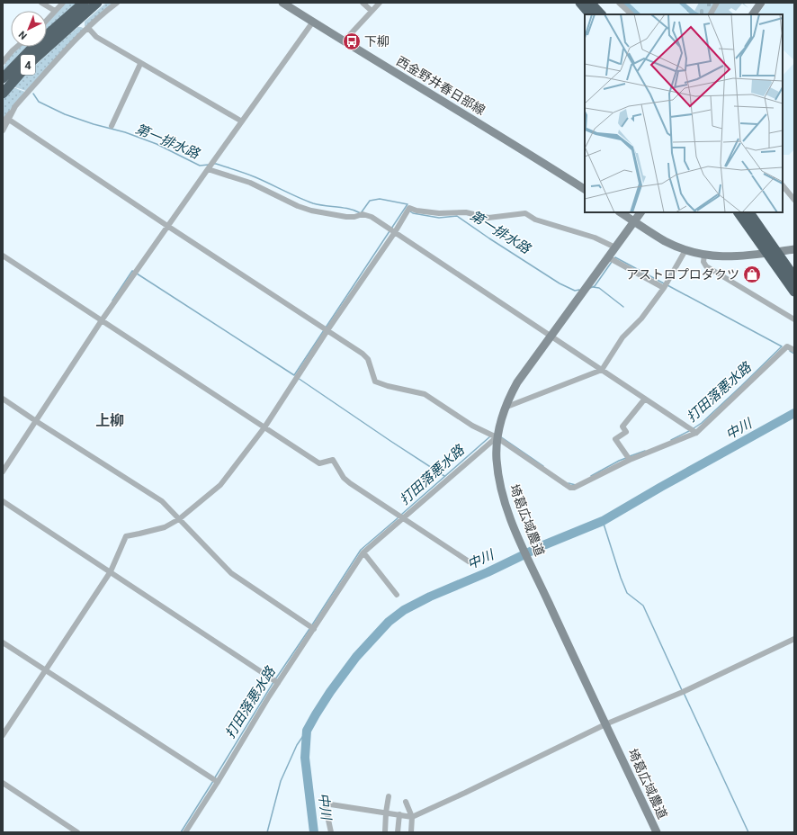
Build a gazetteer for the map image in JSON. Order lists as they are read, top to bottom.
{
  "streets": {
    "highway": ["4"],
    "street": ["西金野井春日部線", "埼葛広域農道"]
  },
  "districts": ["上柳"],
  "water": ["第一排水路", "打田落悪水路", "中川"],
  "places": {
    "bus stop": ["下柳"],
    "shop": ["アストロプロダクツ"]
  },
  "north": "bottom left"
}
